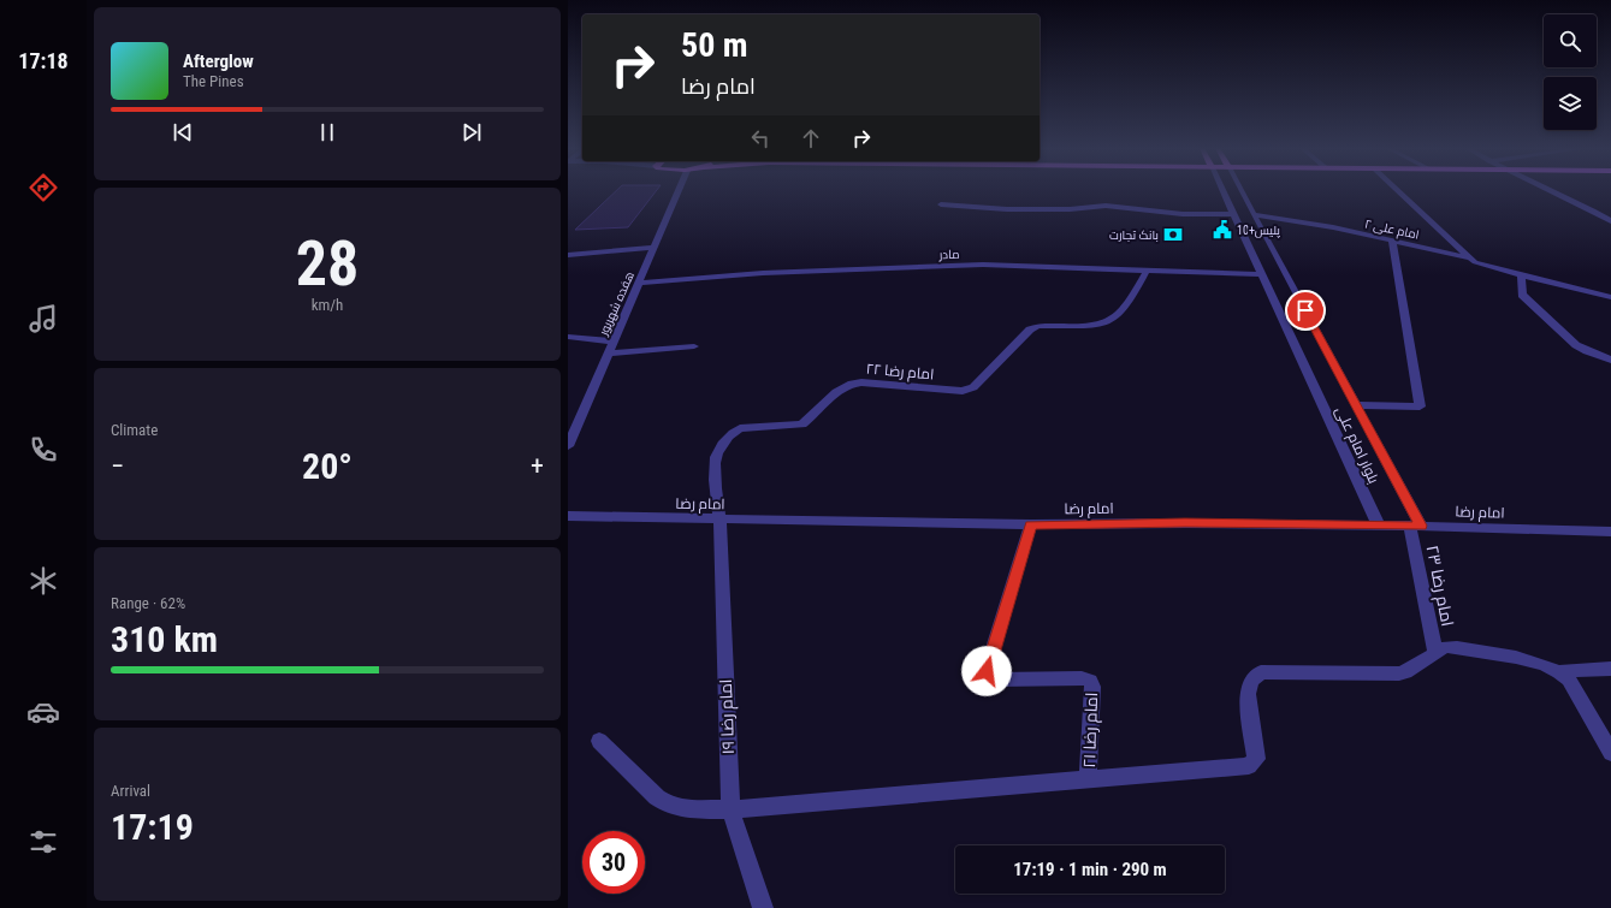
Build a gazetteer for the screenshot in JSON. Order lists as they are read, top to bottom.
{
  "streets": {
    "street": [
      "امام علی ۲",
      "مادر",
      "هفده شهریور",
      "امام رضا ۲۲",
      "بلوار امام علی",
      "امام رضا",
      "امام رضا ۲۳",
      "امام رضا ۱۹",
      "امام رضا ۲۱"
    ]
  },
  "crossings": [
    ["امام علی ۲", "بلوار امام علی"],
    ["مادر", "هفده شهریور"],
    ["مادر", "امام رضا ۲۲"],
    ["مادر", "بلوار امام علی"],
    ["امام رضا ۲۲", "امام رضا"],
    ["امام رضا ۲۲", "امام رضا ۱۹"],
    ["بلوار امام علی", "امام رضا"],
    ["بلوار امام علی", "امام رضا ۲۳"],
    ["امام رضا", "امام رضا ۲۳"],
    ["امام رضا", "امام رضا ۱۹"],
    ["امام رضا", "امام رضا ۲۱"]
  ],
  "places": {
    "public building": ["پلیس+10"],
    "bank": ["بانک تجارت"]
  },
  "page": {
    "tabs": "17:18",
    "turn": ["50 m", "امام رضا"],
    "song": ["Afterglow", "The Pines"],
    "tile": [
      ["28", "km/h"],
      "Climate",
      ["Range · 62%", "310 km"],
      ["Arrival", "17:19"]
    ],
    "heat": ["−", "20°", "+"],
    "limit": "30",
    "trip": "17:19 · 1 min · 290 m"
  }
}
